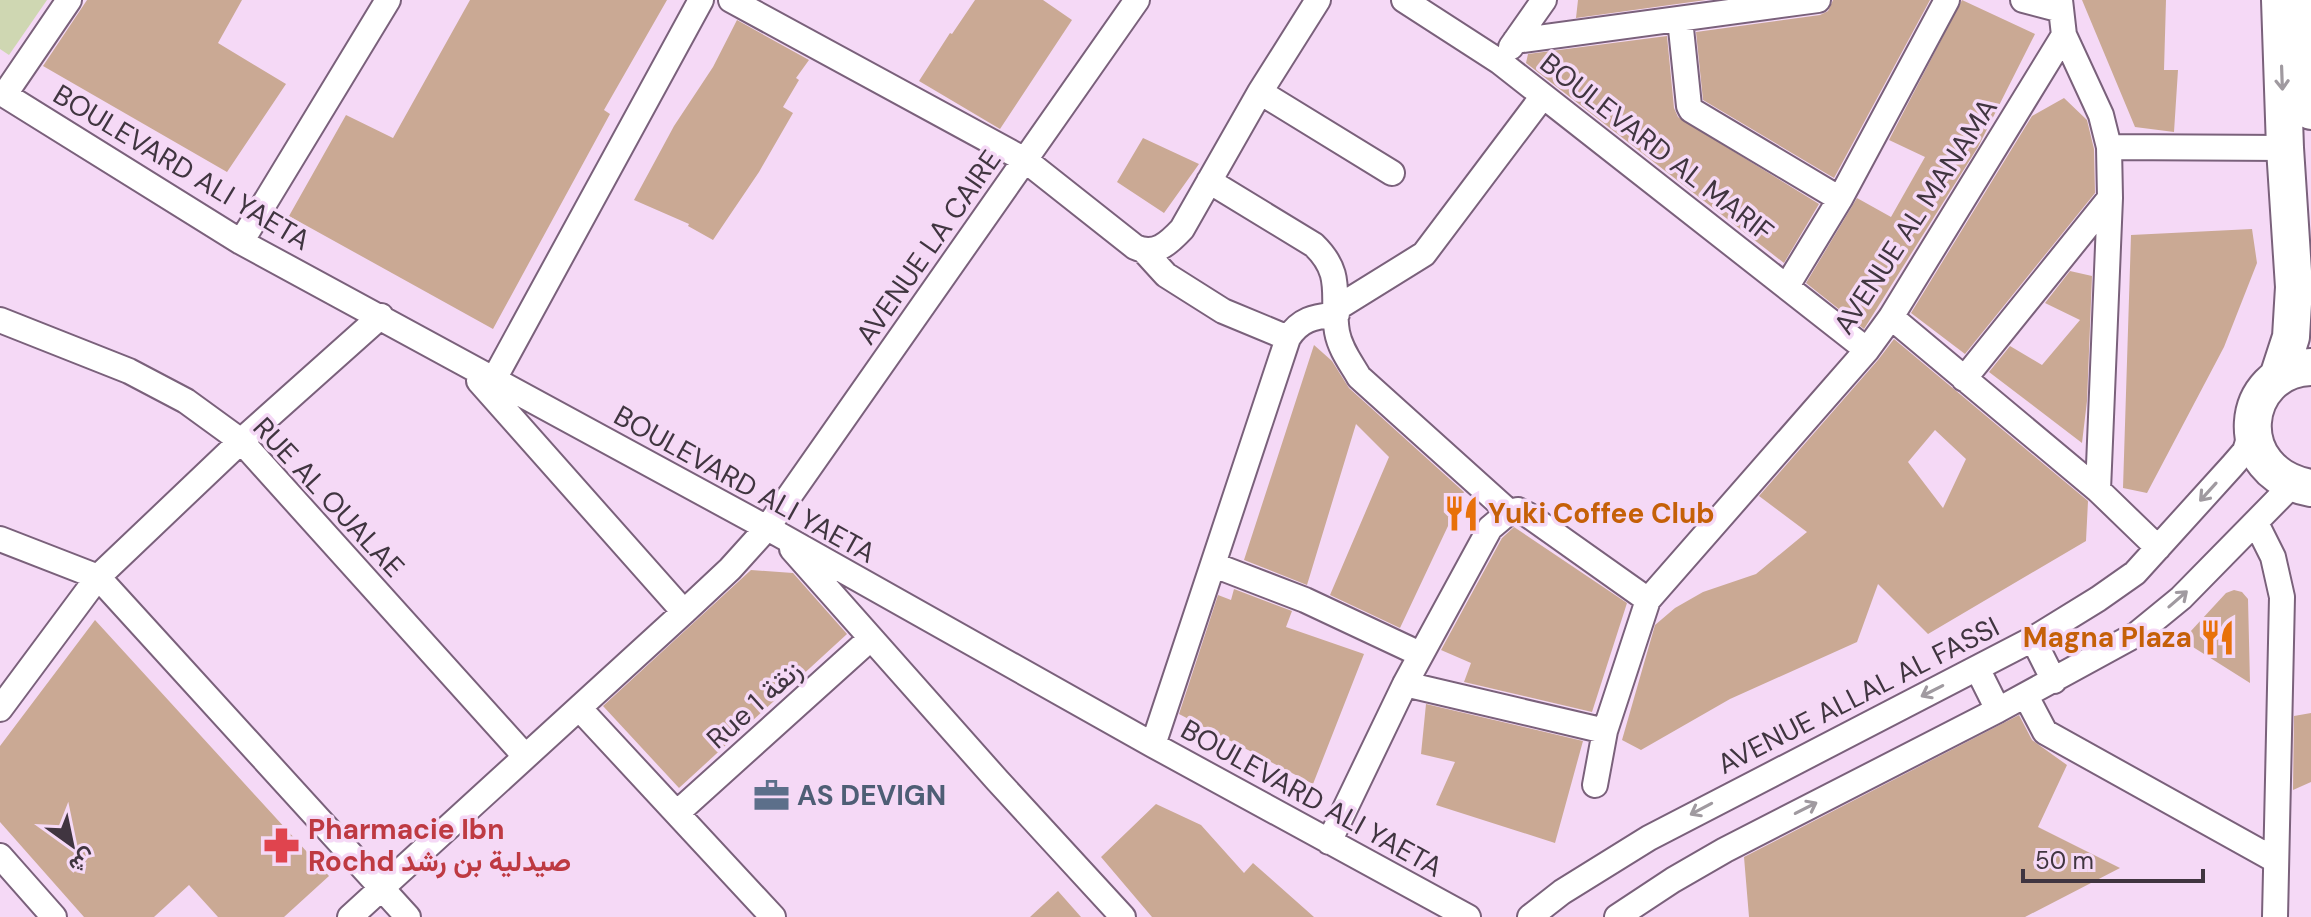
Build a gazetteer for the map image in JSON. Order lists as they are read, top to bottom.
{
  "streets": {
    "street": [
      "BOULEVARD AL MARIF",
      "BOULEVARD ALI YAETA",
      "AVENUE AL MANAMA",
      "AVENUE LA CAIRE",
      "RUE AL OUALAE",
      "AVENUE ALLAL AL FASSI",
      "Rue 1 زنقة"
    ]
  },
  "crossings": [
    ["BOULEVARD AL MARIF", "AVENUE AL MANAMA"],
    ["BOULEVARD ALI YAETA", "AVENUE LA CAIRE"],
    ["AVENUE LA CAIRE", "RUE AL OUALAE"]
  ],
  "places": {
    "restaurant": ["Yuki Coffee Club", "Magna Plaza"],
    "office": ["AS DEVIGN"],
    "pharmacy": ["Pharmacie Ibn Rochd صيدلية بن رشد"]
  },
  "scale_bar": "50 m",
  "north": "bottom right"
}
